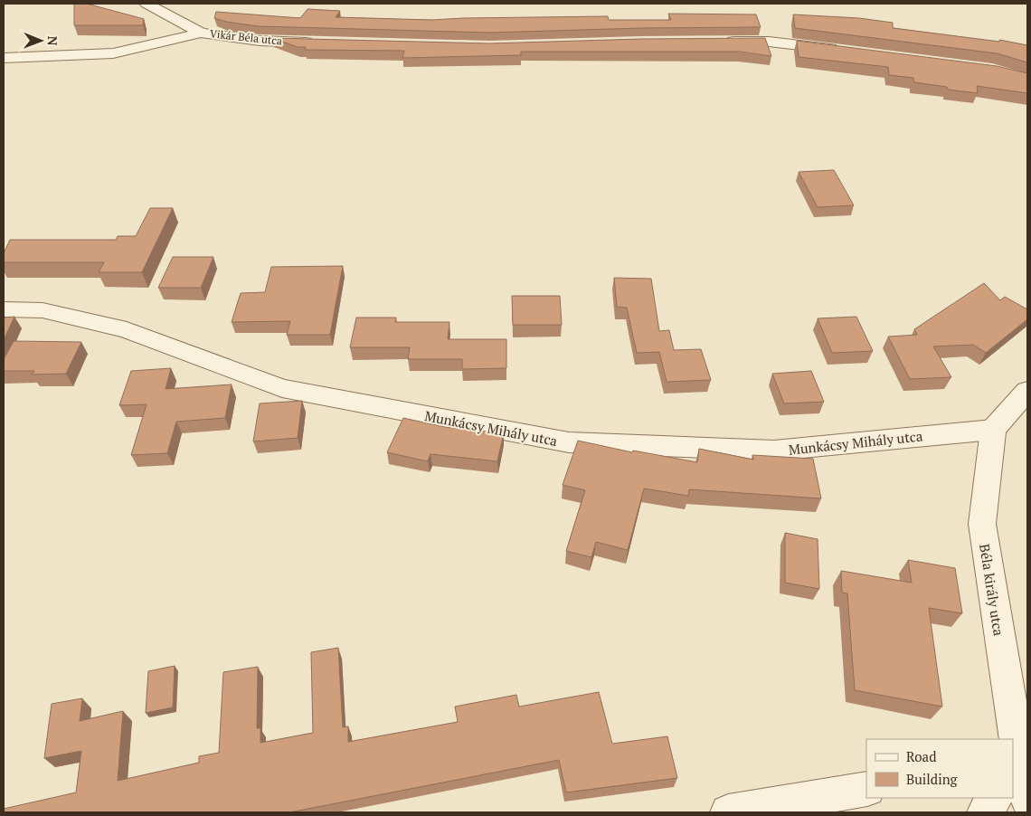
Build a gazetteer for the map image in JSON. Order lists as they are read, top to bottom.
{
  "streets": {
    "street": ["Vikár Béla utca", "Munkácsy Mihály utca", "Béla király utca"]
  },
  "crossings": [
    ["Munkácsy Mihály utca", "Béla király utca"]
  ],
  "legend": ["Road", "Building"],
  "north": "right"
}
